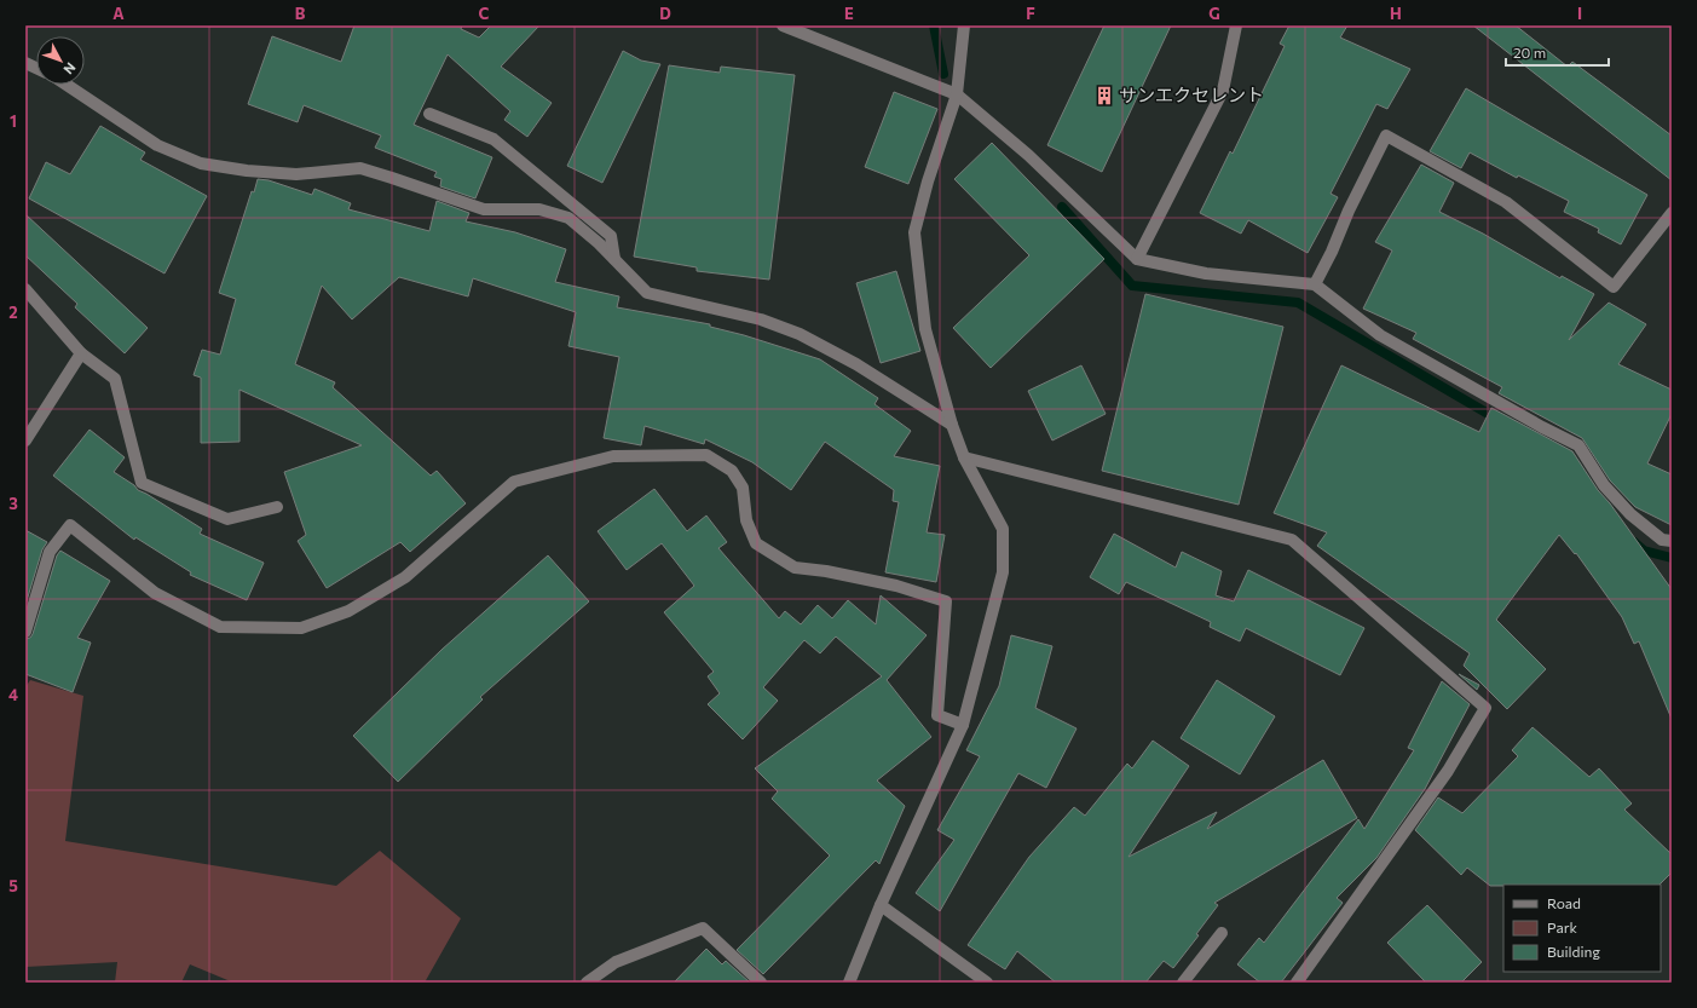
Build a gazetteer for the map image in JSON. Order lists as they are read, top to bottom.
{
  "places": {
    "building": ["サンエクセレント"]
  },
  "legend": ["Road", "Park", "Building"],
  "scale_bar": "20 m",
  "north": "bottom right",
  "grid": {
    "columns": [
      "A",
      "B",
      "C",
      "D",
      "E",
      "F",
      "G",
      "H",
      "I"
    ],
    "rows": [
      "1",
      "2",
      "3",
      "4",
      "5"
    ]
  }
}
